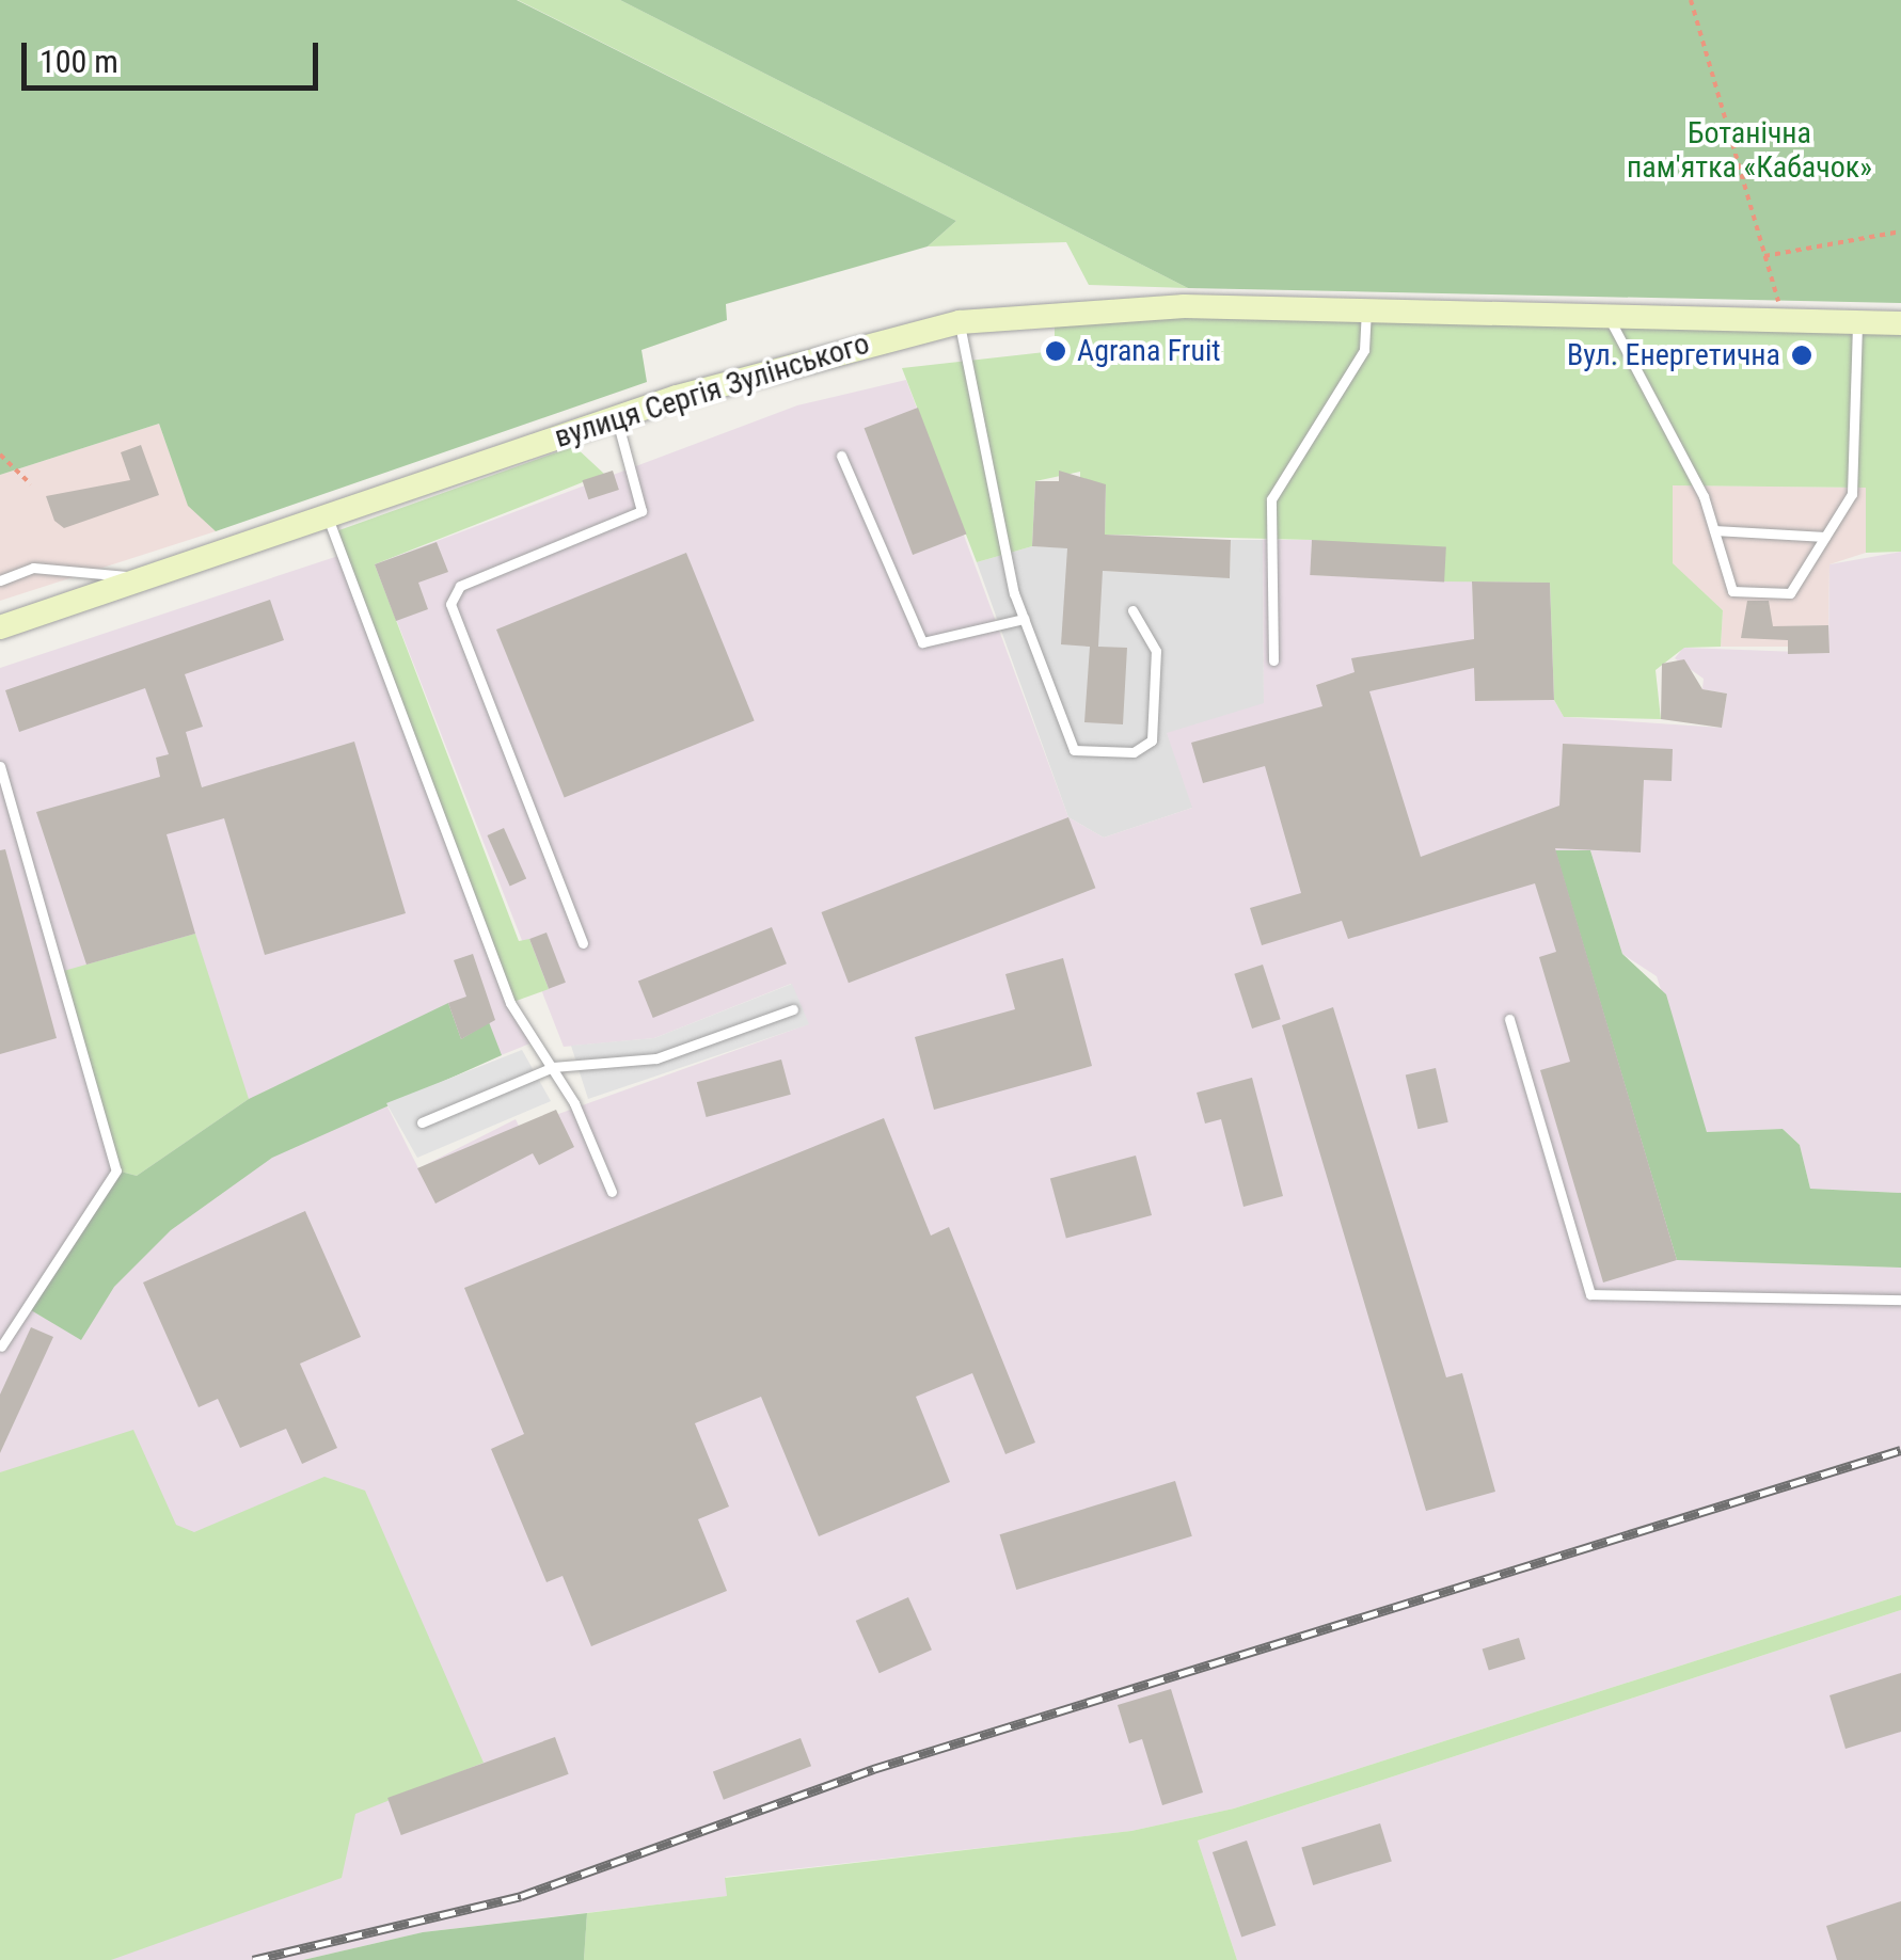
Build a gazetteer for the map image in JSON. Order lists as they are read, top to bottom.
{
  "streets": {
    "street": ["вулиця Сергія Зулінського"]
  },
  "parks": ["Ботанічна пам'ятка «Кабачок»"],
  "places": ["Agrana Fruit", "Вул. Енергетична"],
  "scale_bar": "100 m"
}
